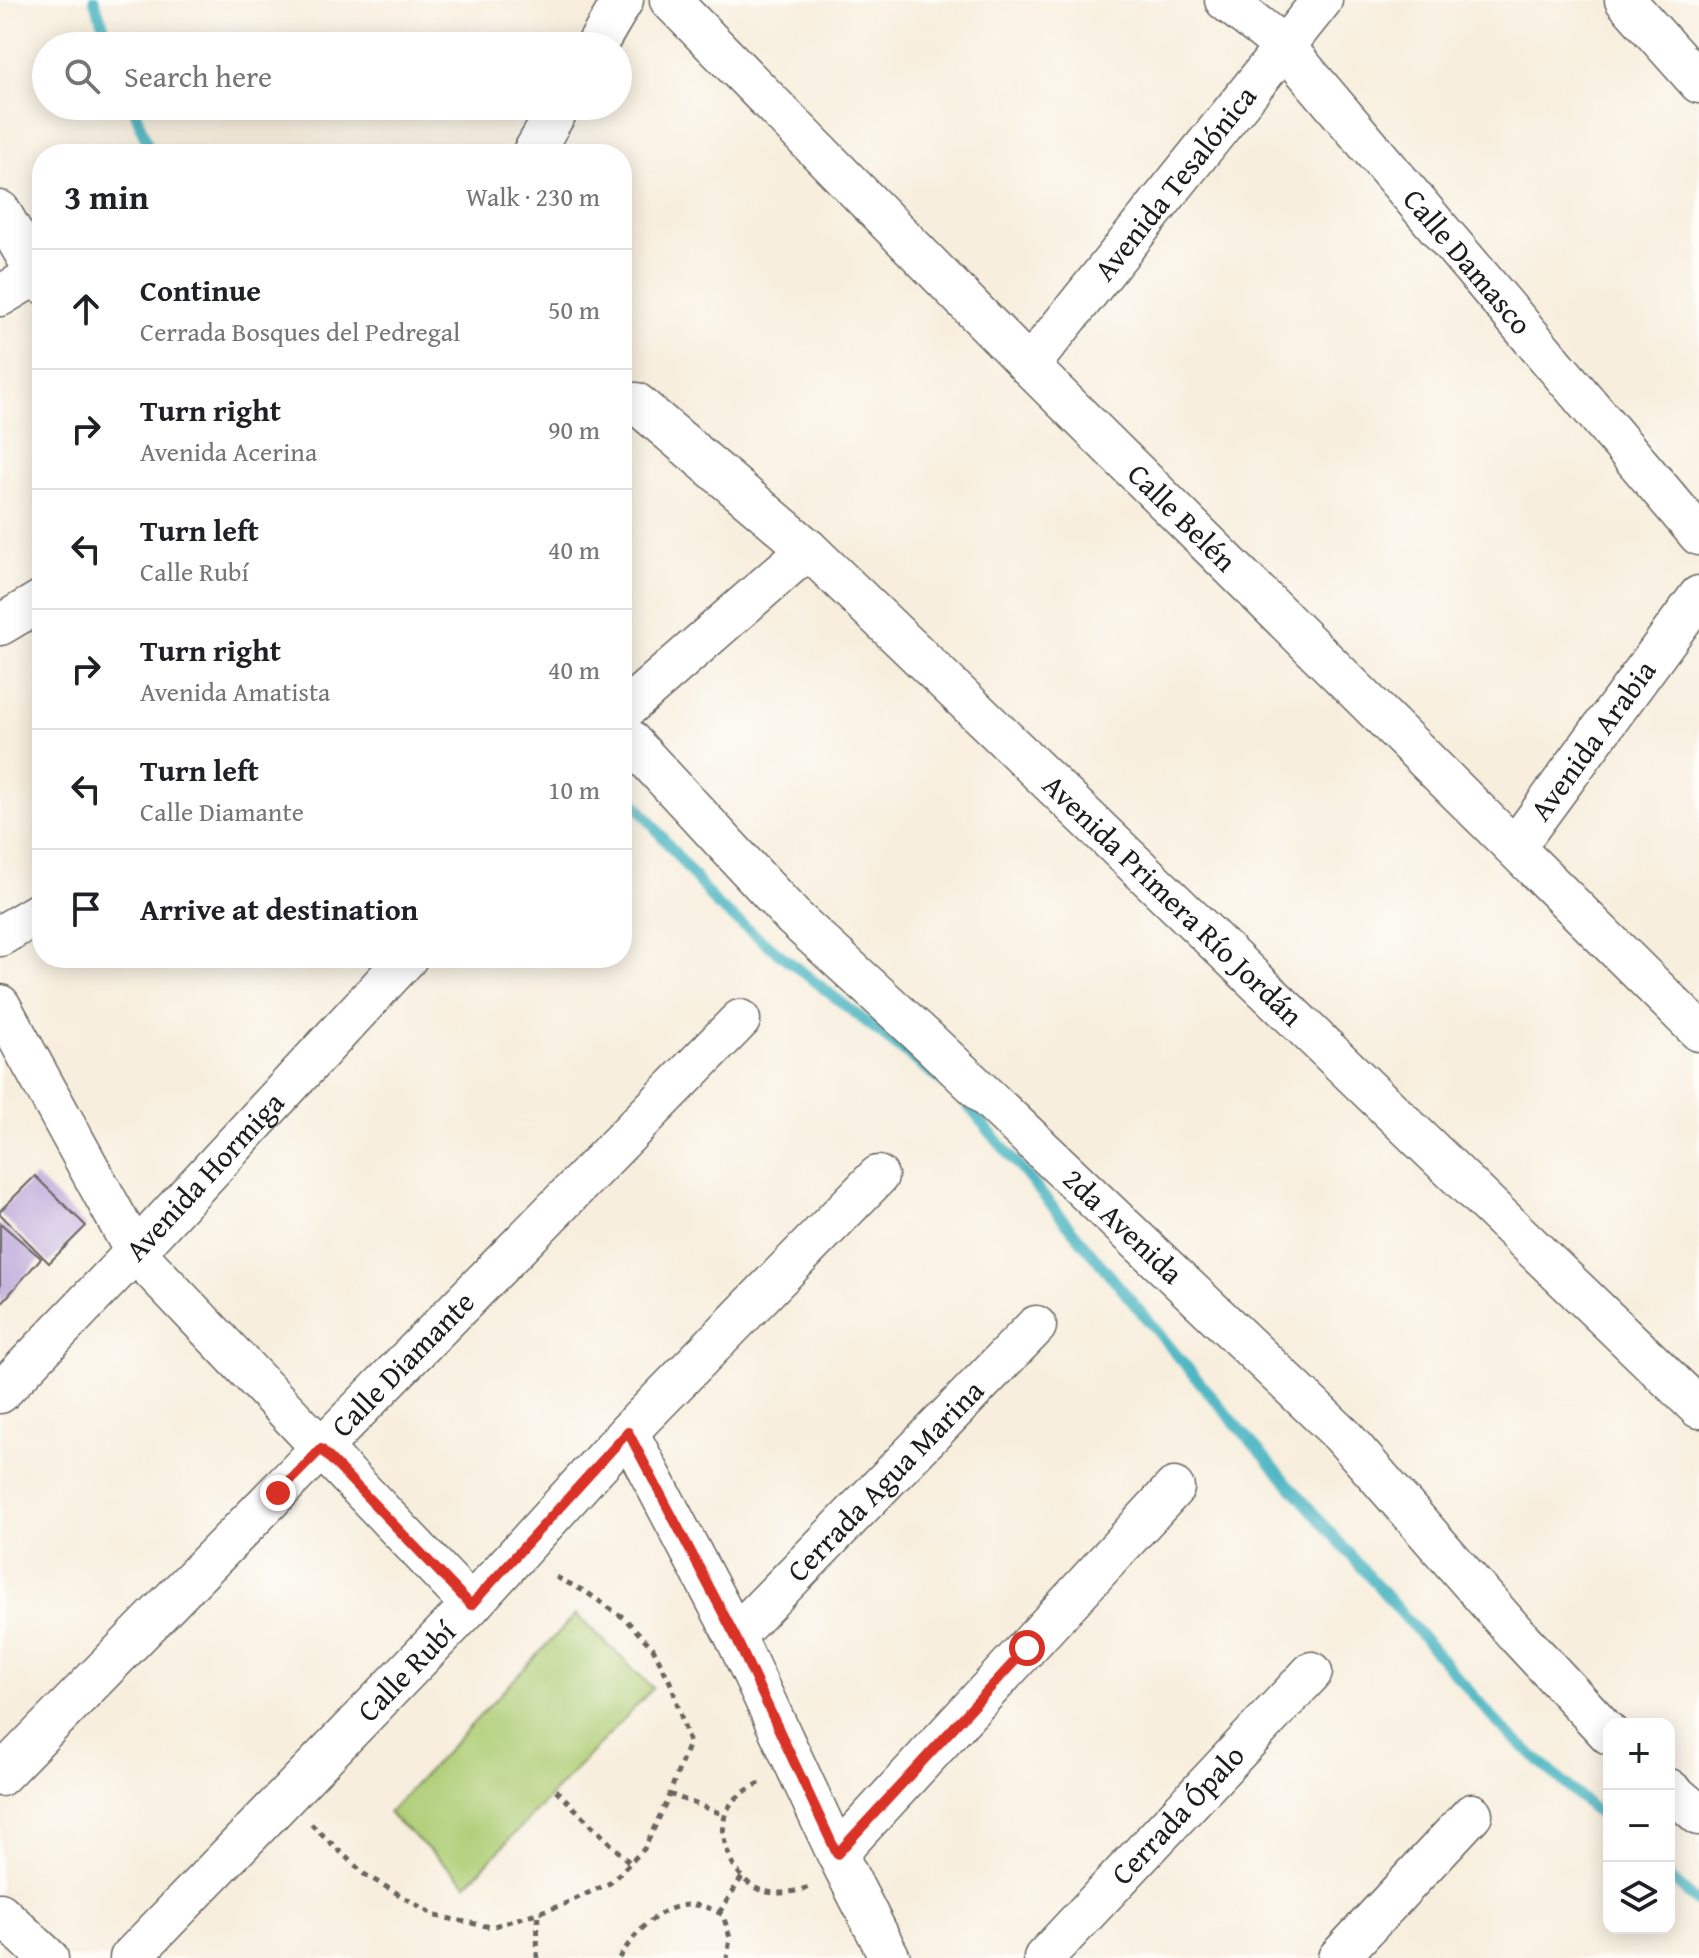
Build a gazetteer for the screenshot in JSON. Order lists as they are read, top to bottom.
{
  "streets": {
    "street": [
      "Avenida Tesalónica",
      "Calle Damasco",
      "Calle Belén",
      "Avenida Arabia",
      "Avenida Primera Río Jordán",
      "Avenida Hormiga",
      "2da Avenida",
      "Calle Diamante",
      "Cerrada Agua Marina",
      "Calle Rubí",
      "Cerrada Ópalo"
    ]
  },
  "crossings": [
    ["Avenida Tesalónica", "Calle Damasco"],
    ["Avenida Tesalónica", "Calle Belén"],
    ["Calle Belén", "Avenida Arabia"]
  ],
  "page": {
    "search": "Search here",
    "heading": ["3 min", "Walk · 230 m"],
    "list": [
      ["Continue", "Cerrada Bosques del Pedregal", "50 m"],
      ["Turn right", "Avenida Acerina", "90 m"],
      ["Turn left", "Calle Rubí", "40 m"],
      ["Turn right", "Avenida Amatista", "40 m"],
      ["Turn left", "Calle Diamante", "10 m"],
      "Arrive at destination"
    ],
    "map_buttons": ["+", "−"]
  }
}
